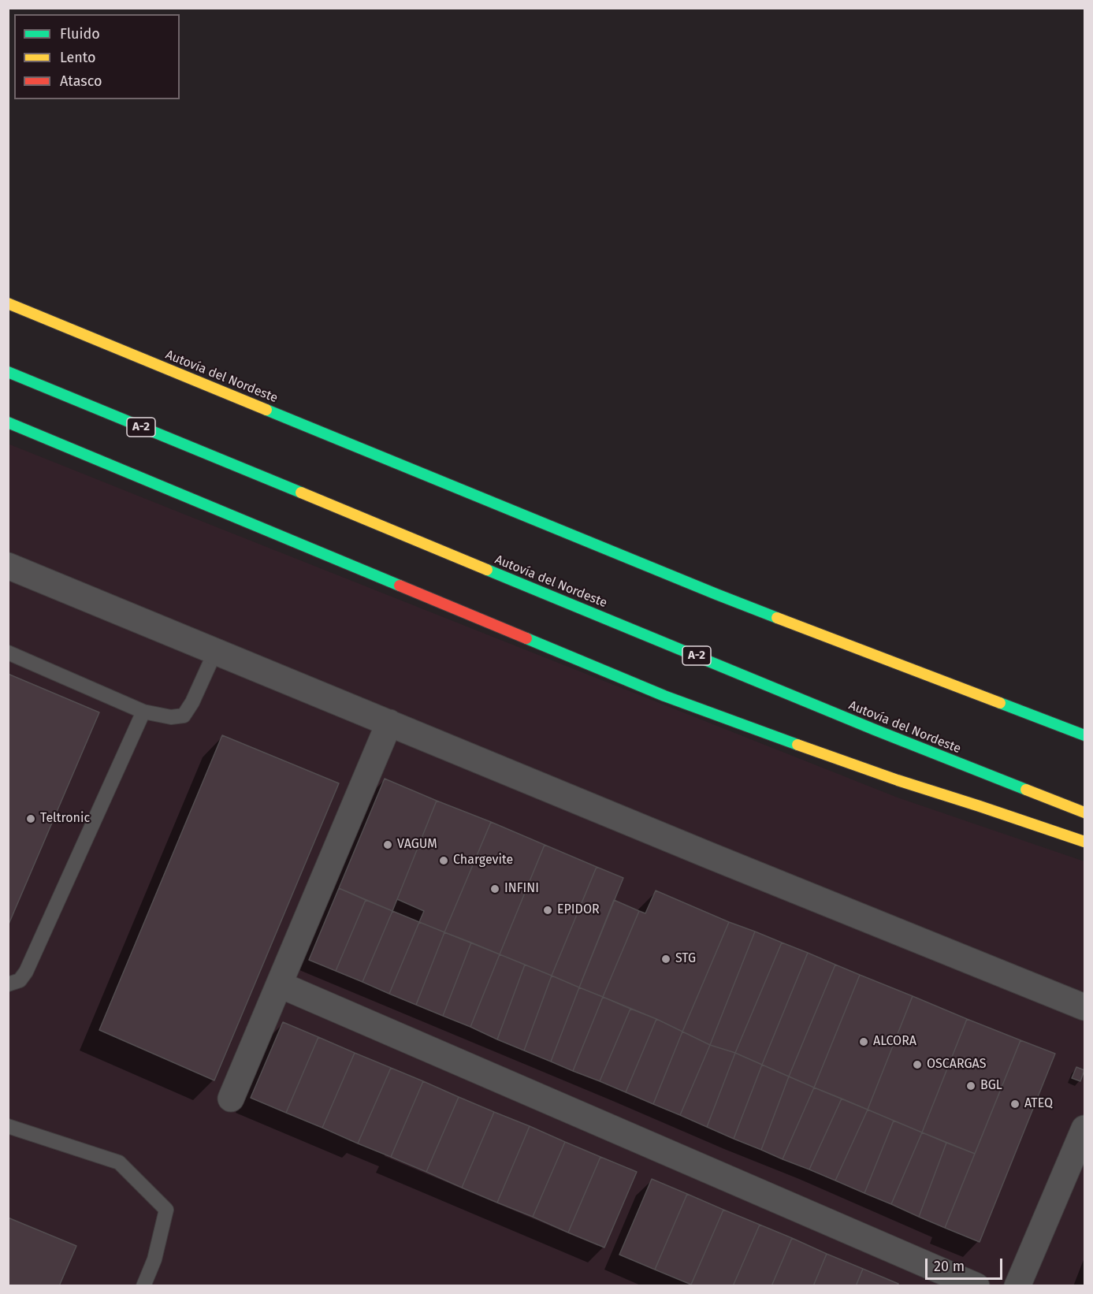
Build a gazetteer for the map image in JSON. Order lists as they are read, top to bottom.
{
  "streets": {
    "highway": ["Autovía del Nordeste", "A-2"]
  },
  "places": [
    "Teltronic",
    "VAGUM",
    "Chargevite",
    "INFINI",
    "EPIDOR",
    "STG",
    "ALCORA",
    "OSCARGAS",
    "BGL",
    "ATEQ"
  ],
  "legend": ["Fluido", "Lento", "Atasco"],
  "scale_bar": "20 m"
}
